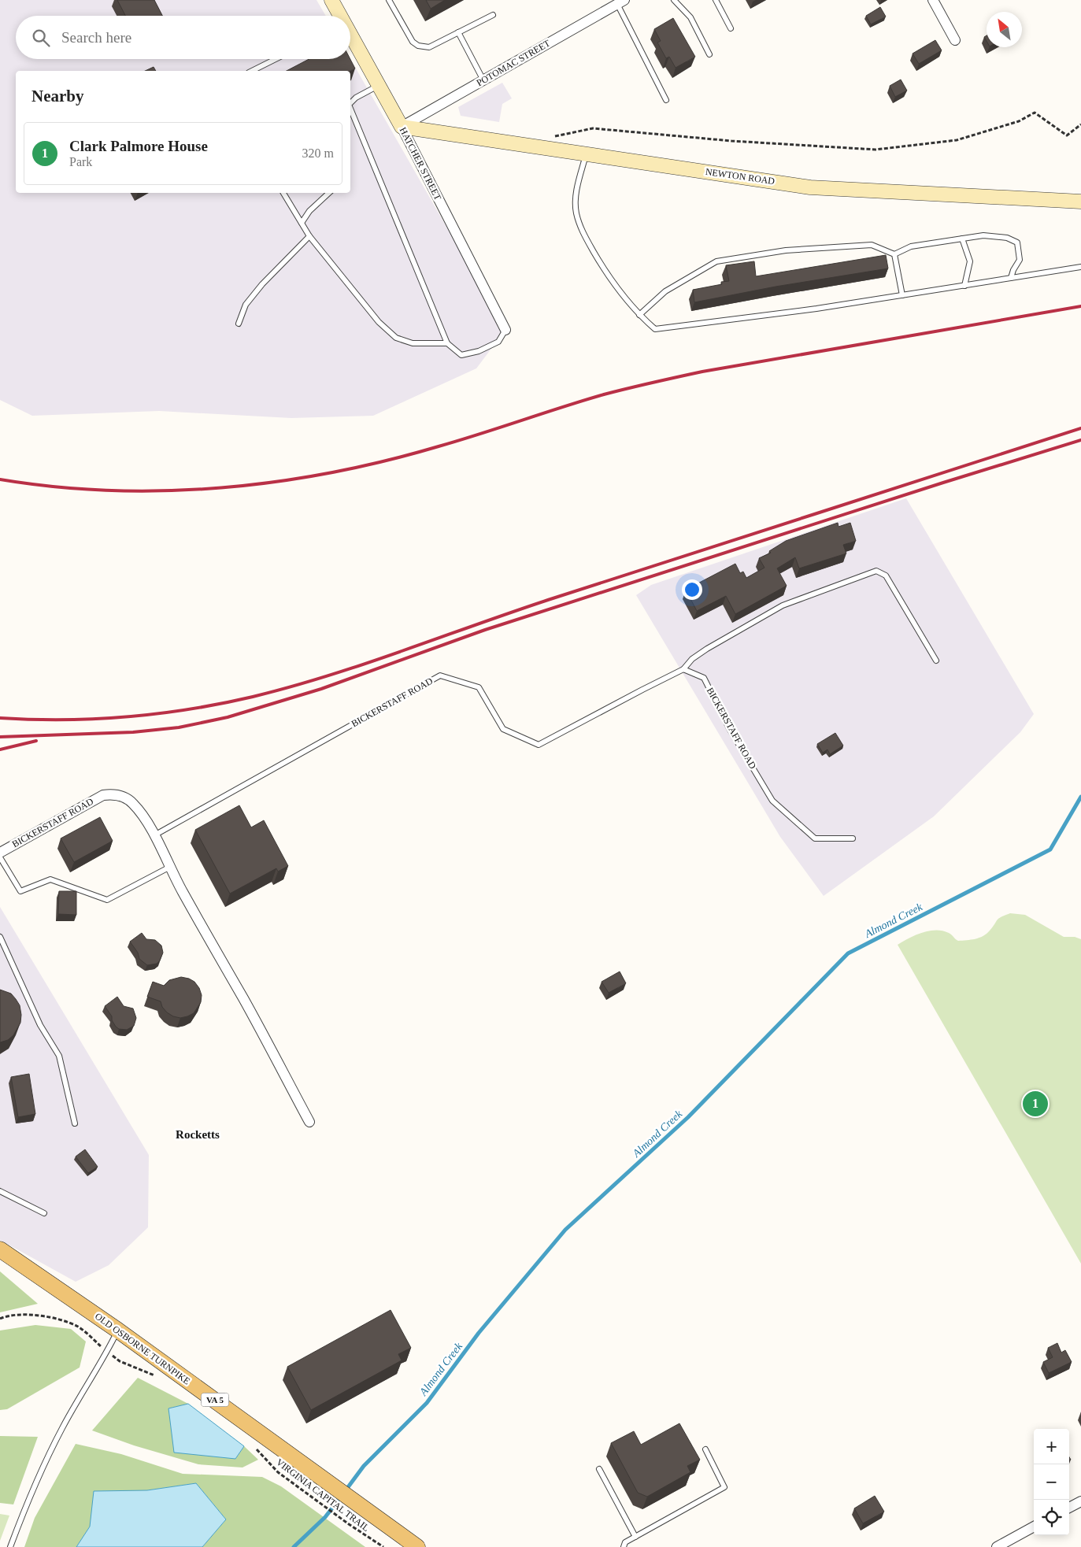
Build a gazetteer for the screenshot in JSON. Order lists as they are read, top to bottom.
{
  "streets": {
    "main road": ["OLD OSBORNE TURNPIKE", "VA 5"],
    "street": [
      "POTOMAC STREET",
      "HATCHER STREET",
      "NEWTON ROAD",
      "BICKERSTAFF ROAD"
    ],
    "path": ["VIRGINIA CAPITAL TRAIL"]
  },
  "crossings": [
    ["POTOMAC STREET", "HATCHER STREET"],
    ["POTOMAC STREET", "NEWTON ROAD"],
    ["HATCHER STREET", "NEWTON ROAD"]
  ],
  "districts": ["Rocketts"],
  "water": ["Almond Creek"],
  "north": "top left",
  "page": {
    "search": "Search here",
    "heading": "Nearby",
    "list": [
      {
        "mark": "1",
        "name": "Clark Palmore House",
        "note": "Park",
        "value": "320 m"
      }
    ],
    "pins": "1",
    "map_buttons": ["+", "−"]
  }
}
